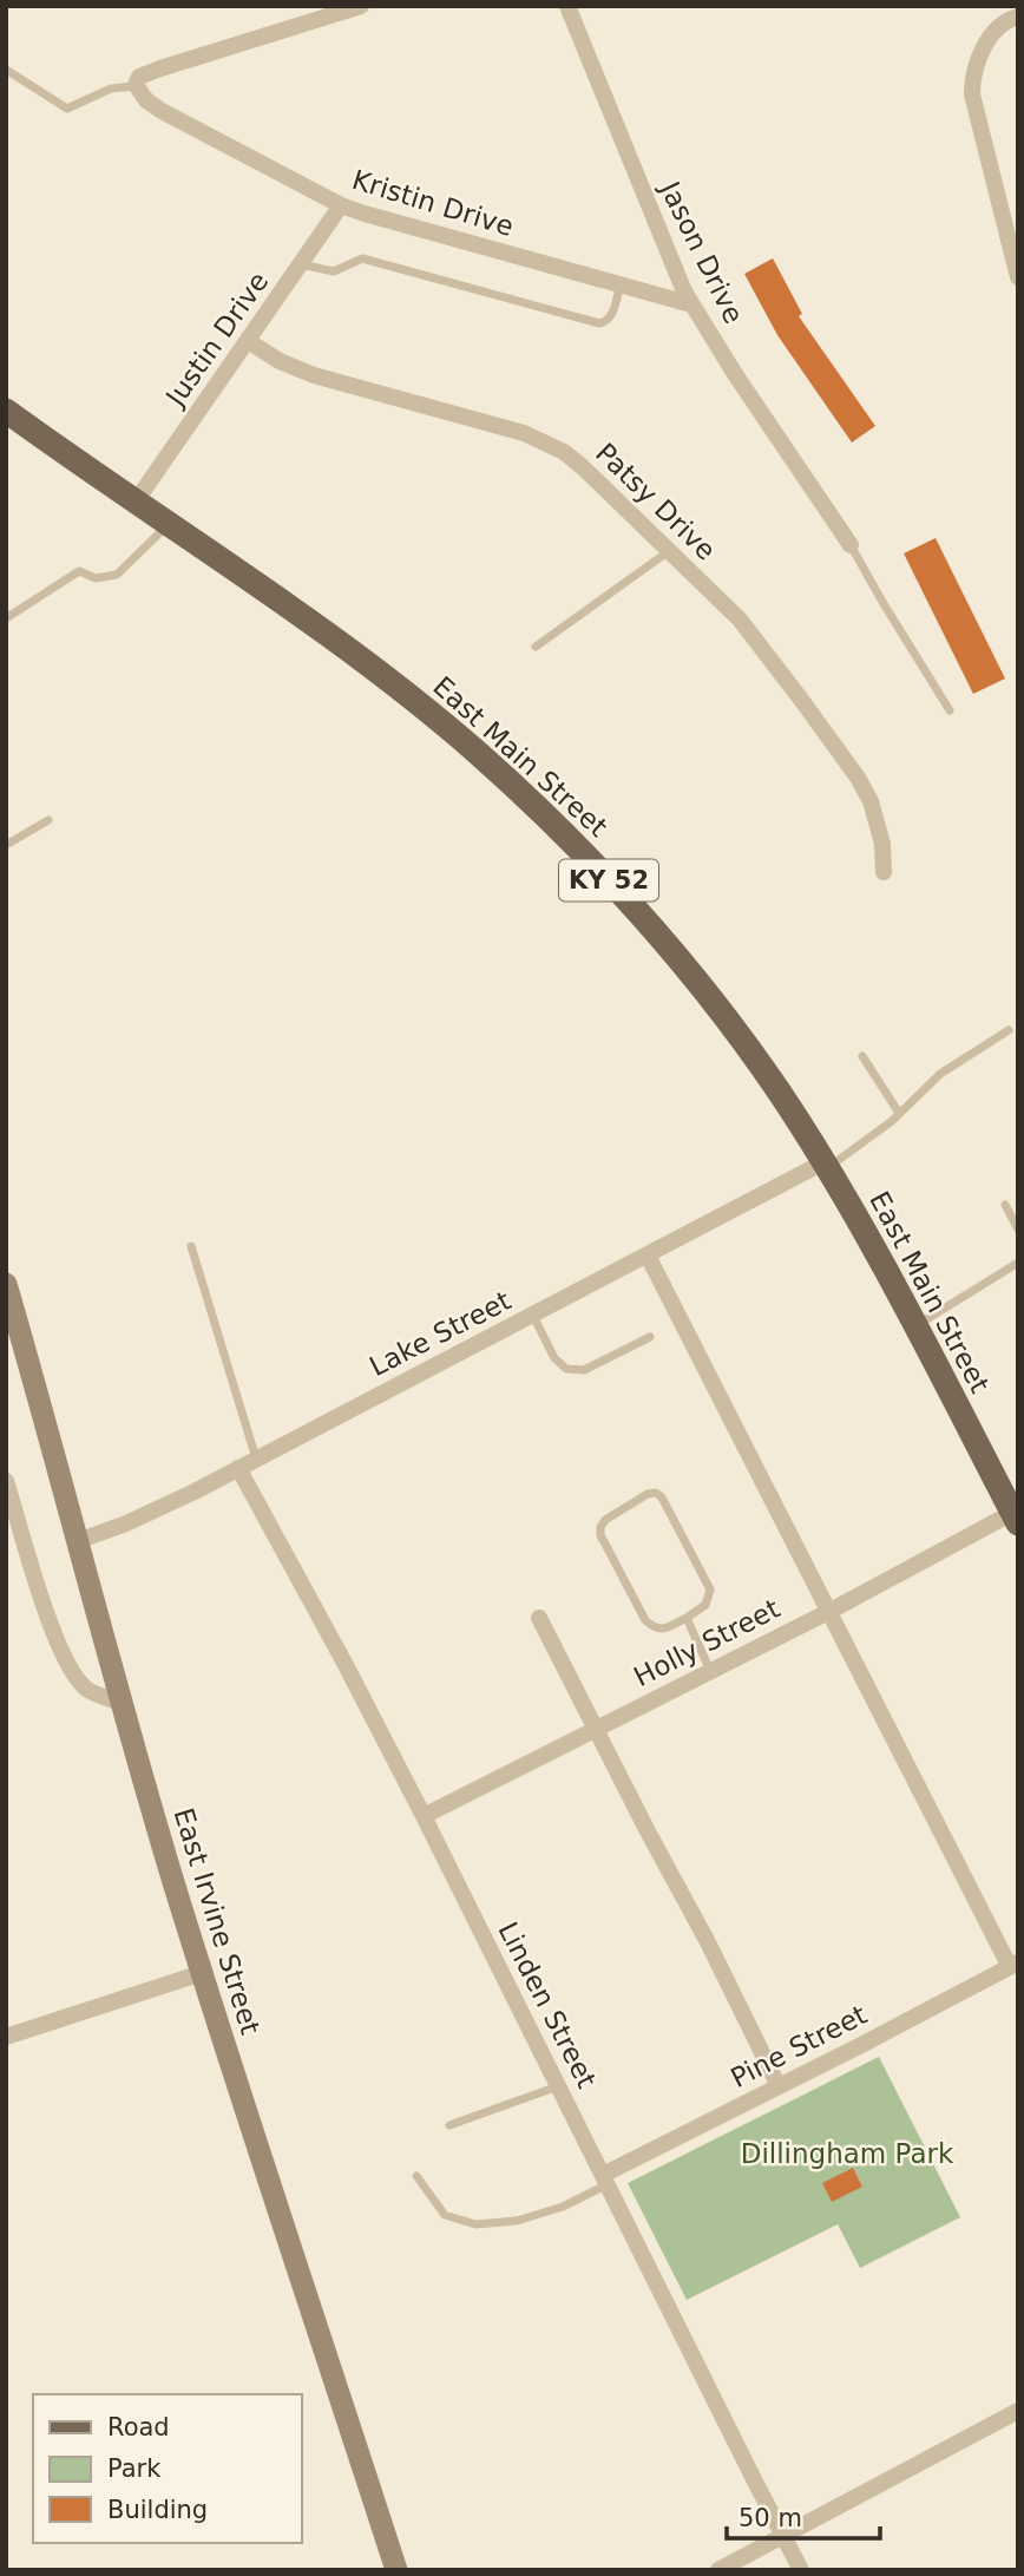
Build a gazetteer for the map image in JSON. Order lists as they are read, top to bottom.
{
  "streets": {
    "main road": ["East Main Street", "KY 52"],
    "street": [
      "Kristin Drive",
      "Jason Drive",
      "Justin Drive",
      "Patsy Drive",
      "Lake Street",
      "Holly Street",
      "East Irvine Street",
      "Linden Street",
      "Pine Street"
    ]
  },
  "crossings": [
    ["Kristin Drive", "Jason Drive"],
    ["Kristin Drive", "Justin Drive"],
    ["Justin Drive", "Patsy Drive"],
    ["Justin Drive", "East Main Street"],
    ["East Main Street", "Lake Street"],
    ["East Main Street", "Holly Street"],
    ["Lake Street", "East Irvine Street"],
    ["Lake Street", "Linden Street"],
    ["Holly Street", "Linden Street"],
    ["Linden Street", "Pine Street"]
  ],
  "parks": ["Dillingham Park"],
  "legend": ["Road", "Park", "Building"],
  "scale_bar": "50 m"
}
